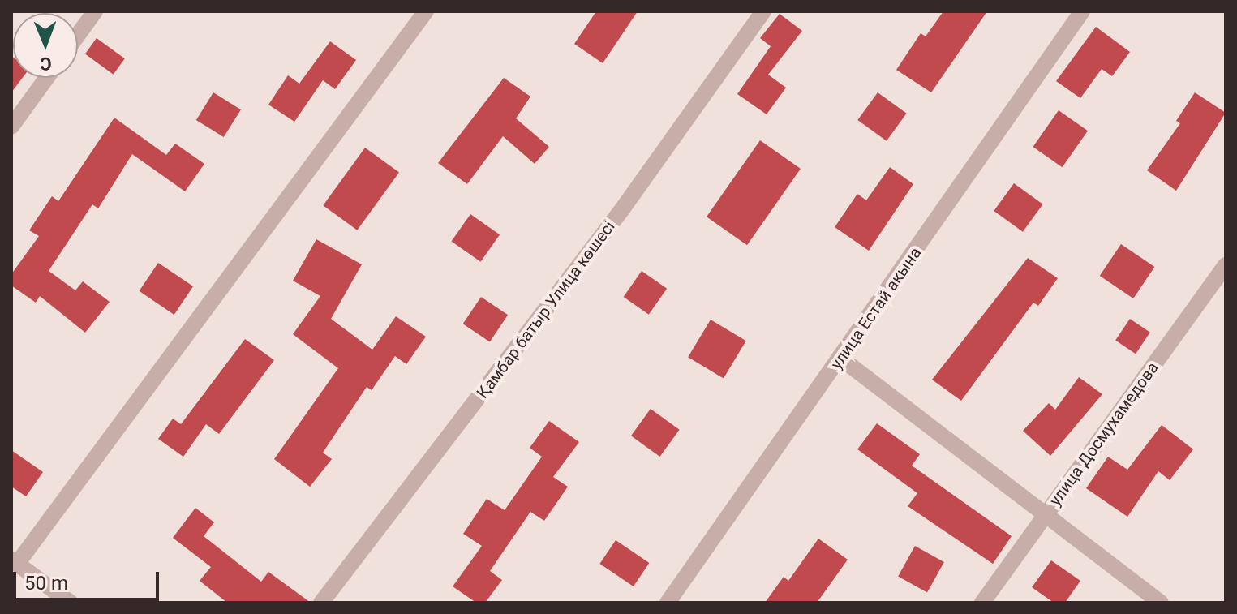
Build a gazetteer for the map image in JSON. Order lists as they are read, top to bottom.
{
  "streets": {
    "street": ["улица Естай акына", "Қамбар батыр Улица көшесі", "улица Досмухамедова"]
  },
  "scale_bar": "50 m",
  "north": "bottom"
}
